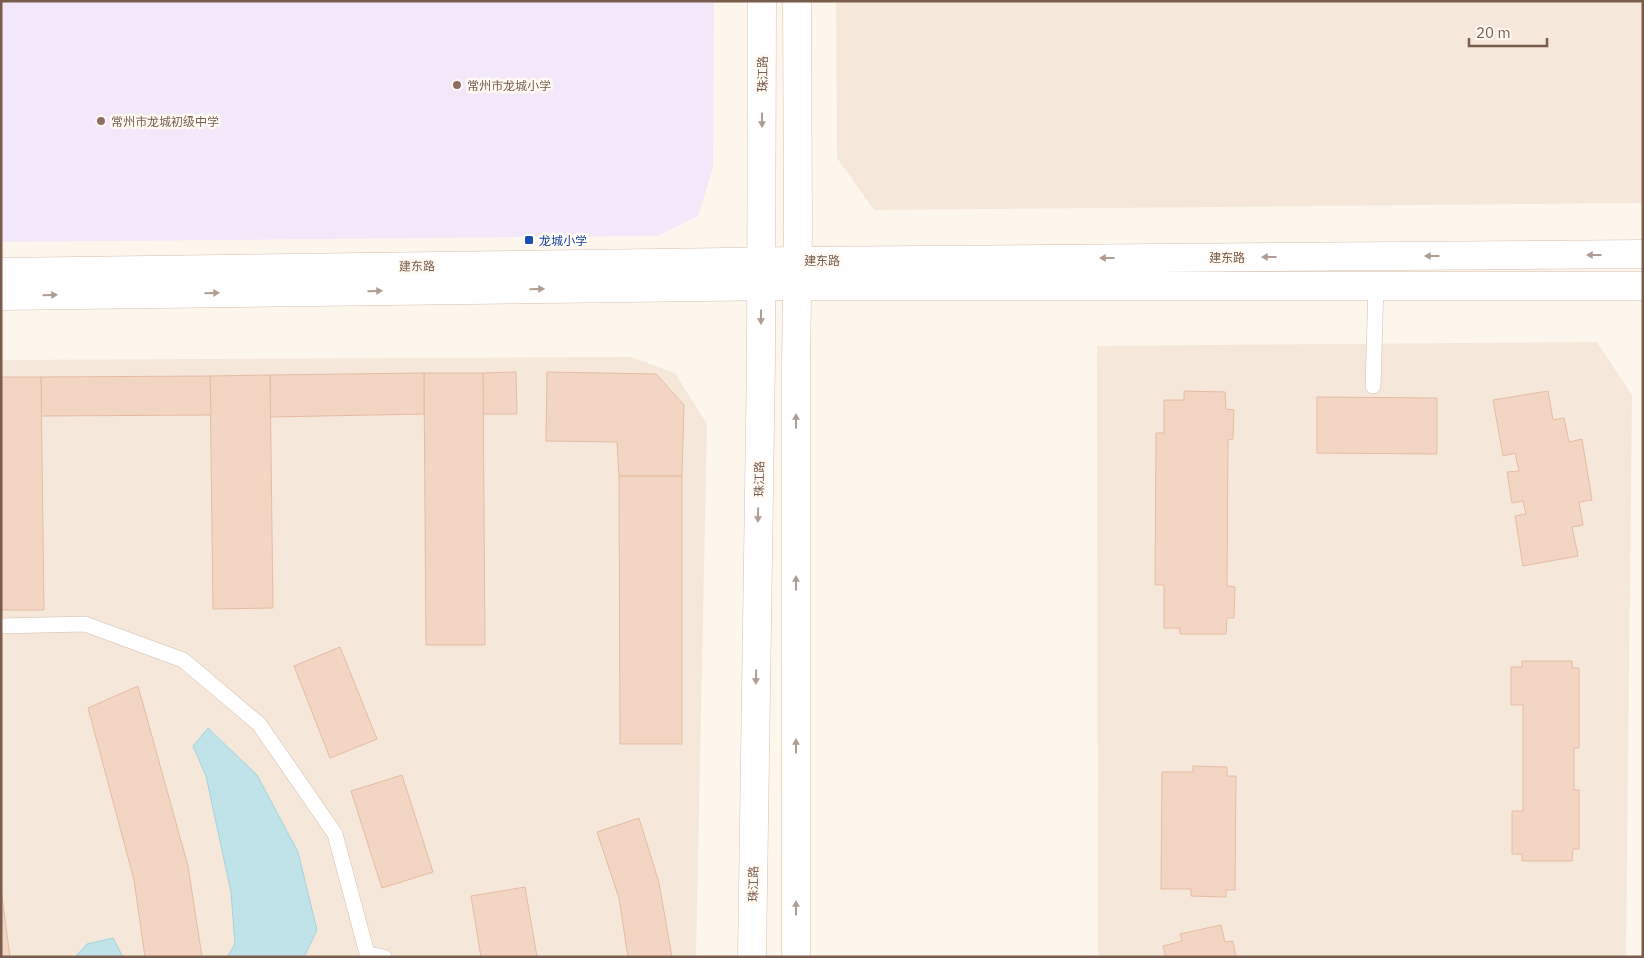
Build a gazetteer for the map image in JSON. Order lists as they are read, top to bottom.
{
  "streets": {
    "street": ["珠江路", "建东路"]
  },
  "crossings": [
    ["珠江路", "建东路"]
  ],
  "places": {
    "other": ["常州市龙城小学", "常州市龙城初级中学"],
    "transit": ["龙城小学"]
  },
  "scale_bar": "20 m"
}
